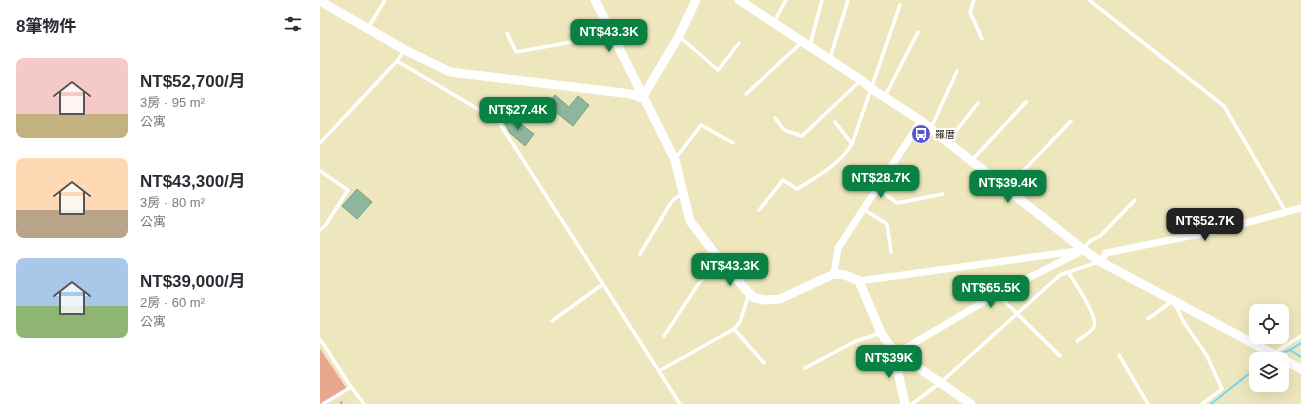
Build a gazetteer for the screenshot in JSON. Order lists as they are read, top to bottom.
{
  "places": {
    "bus stop": ["羅厝"]
  },
  "page": {
    "heading": "8筆物件",
    "price": [
      "NT$43.3K",
      "NT$27.4K",
      "NT$28.7K",
      "NT$39.4K",
      "NT$52.7K",
      "NT$43.3K",
      "NT$65.5K",
      "NT$39K"
    ],
    "list": [
      {
        "name": "NT$52,700/月",
        "note": "3房 · 95 m² · 公寓"
      },
      {
        "name": "NT$43,300/月",
        "note": "3房 · 80 m² · 公寓"
      },
      {
        "name": "NT$39,000/月",
        "note": "2房 · 60 m² · 公寓"
      }
    ]
  }
}
